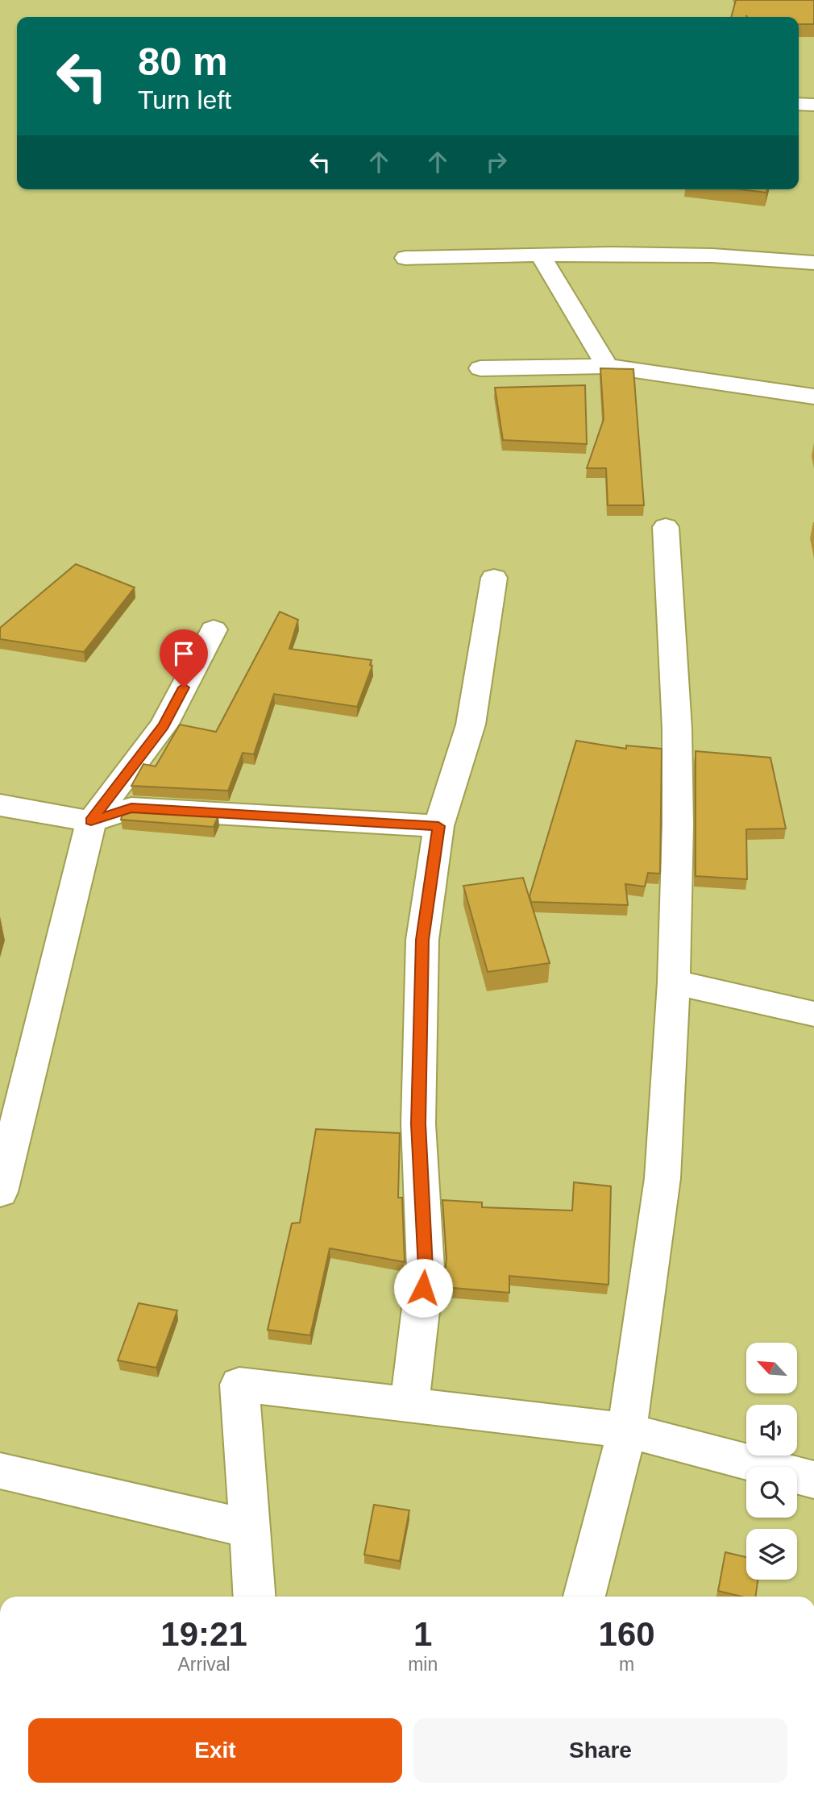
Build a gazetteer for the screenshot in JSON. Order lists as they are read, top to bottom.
{
  "north": "top left",
  "page": {
    "turn": ["80 m", "Turn left"],
    "eta": [
      "19:21",
      "Arrival",
      "1",
      "min",
      "160",
      "m"
    ],
    "buttons": ["Exit", "Share"]
  }
}
